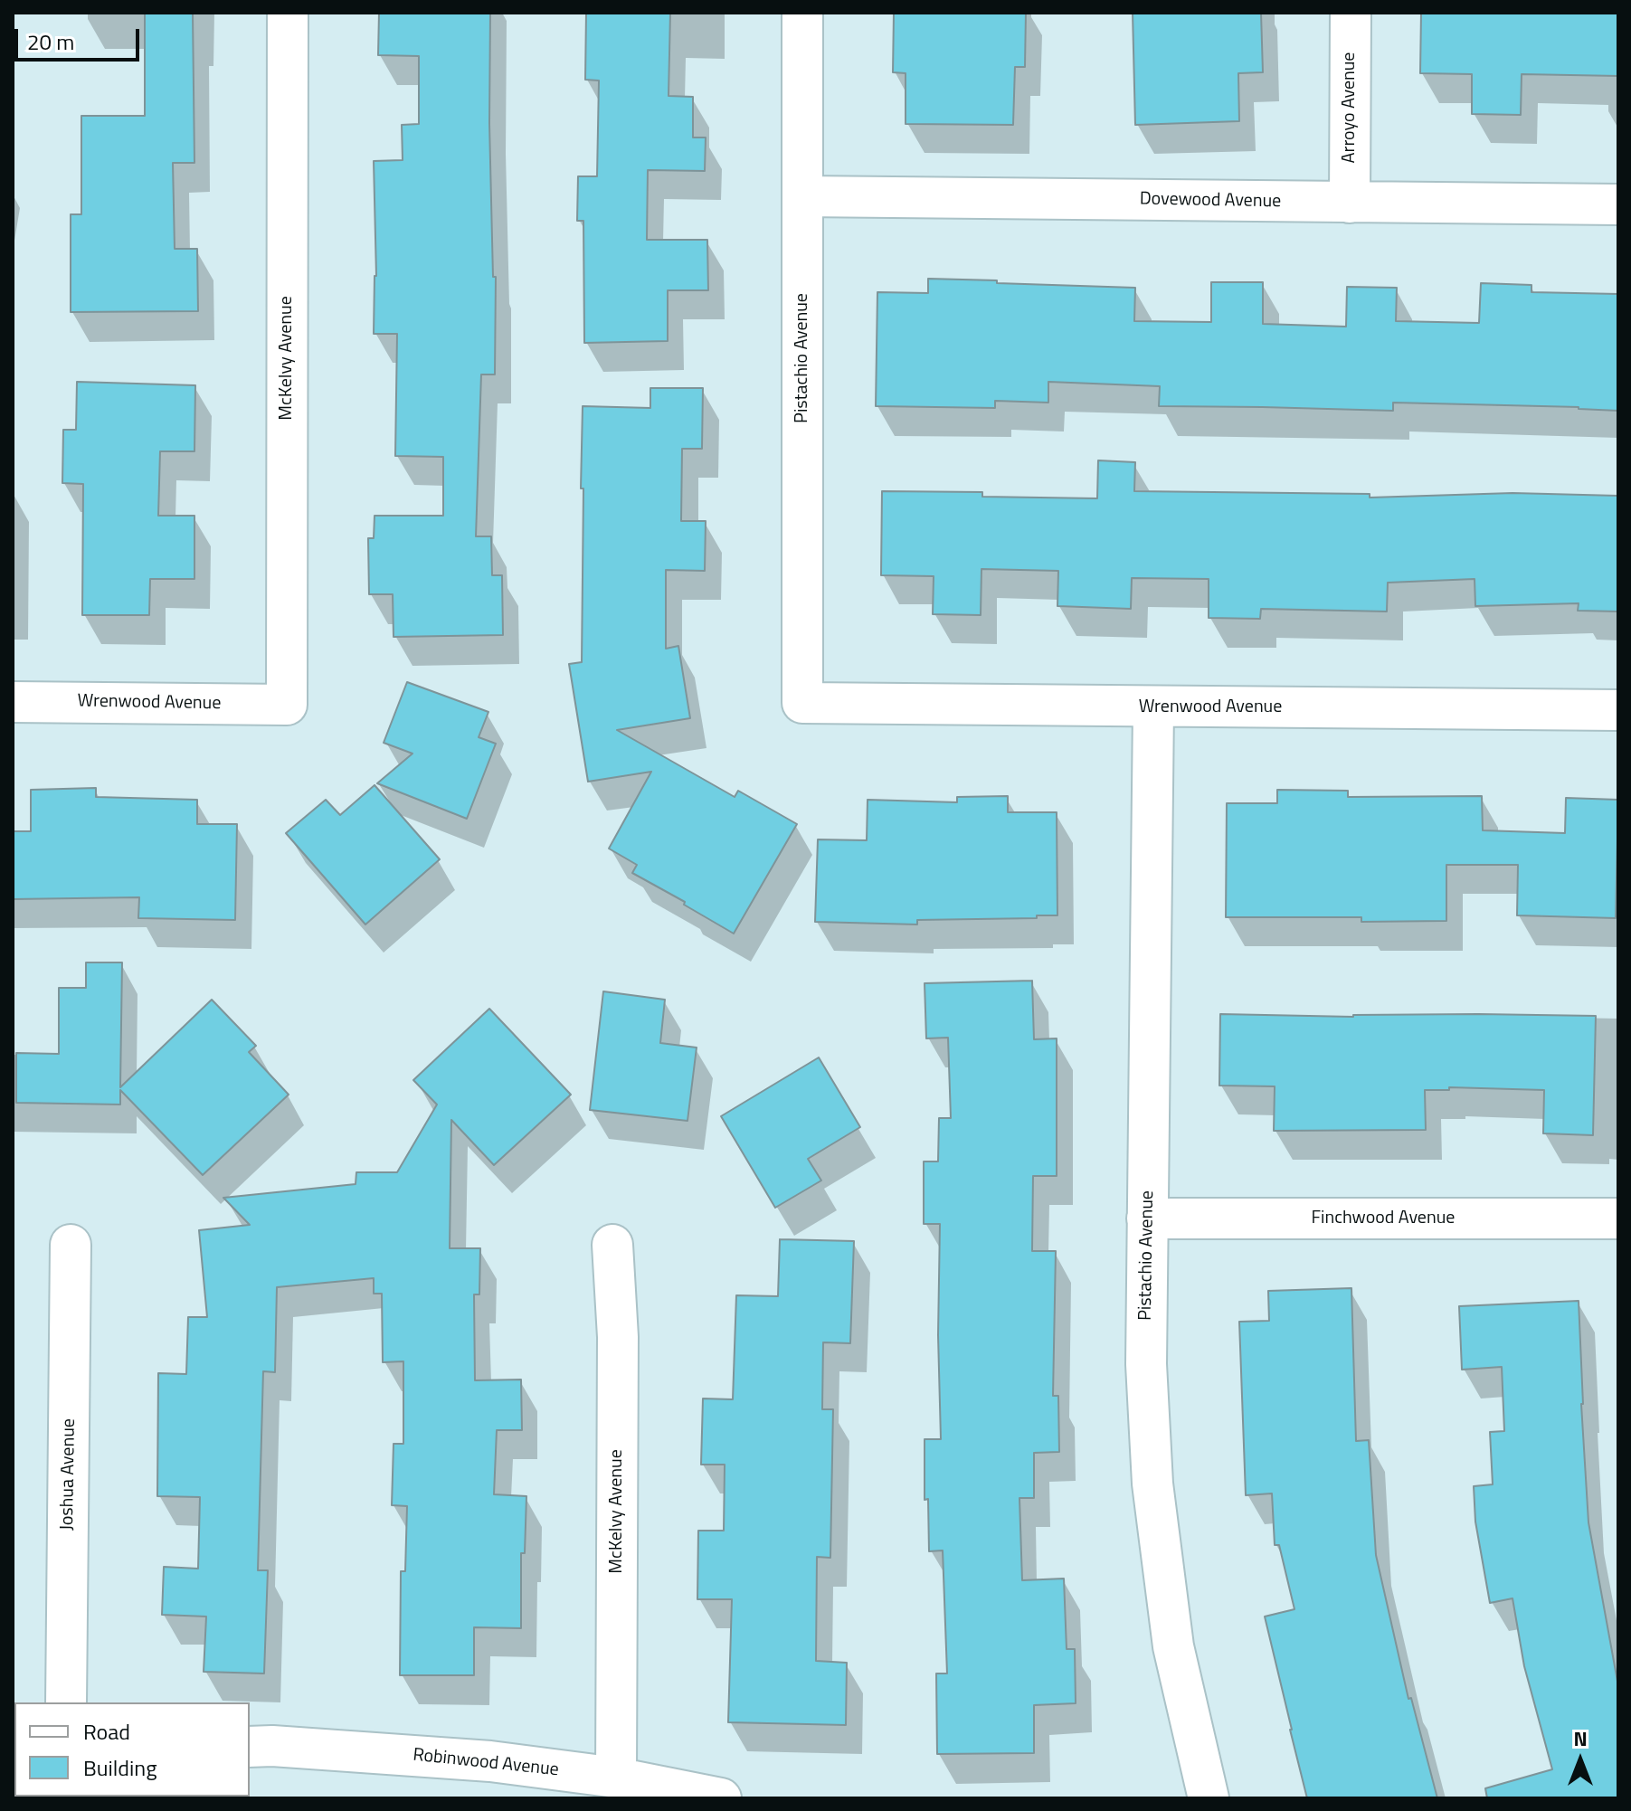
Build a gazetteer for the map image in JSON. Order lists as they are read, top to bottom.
{
  "streets": {
    "street": [
      "Arroyo Avenue",
      "Dovewood Avenue",
      "McKelvy Avenue",
      "Pistachio Avenue",
      "Wrenwood Avenue",
      "Finchwood Avenue",
      "Joshua Avenue",
      "Robinwood Avenue"
    ]
  },
  "crossings": [
    ["Arroyo Avenue", "Dovewood Avenue"],
    ["Dovewood Avenue", "Pistachio Avenue"],
    ["McKelvy Avenue", "Wrenwood Avenue"],
    ["McKelvy Avenue", "Robinwood Avenue"],
    ["Pistachio Avenue", "Wrenwood Avenue"],
    ["Pistachio Avenue", "Finchwood Avenue"]
  ],
  "legend": ["Road", "Building"],
  "scale_bar": "20 m",
  "north": "top"
}
